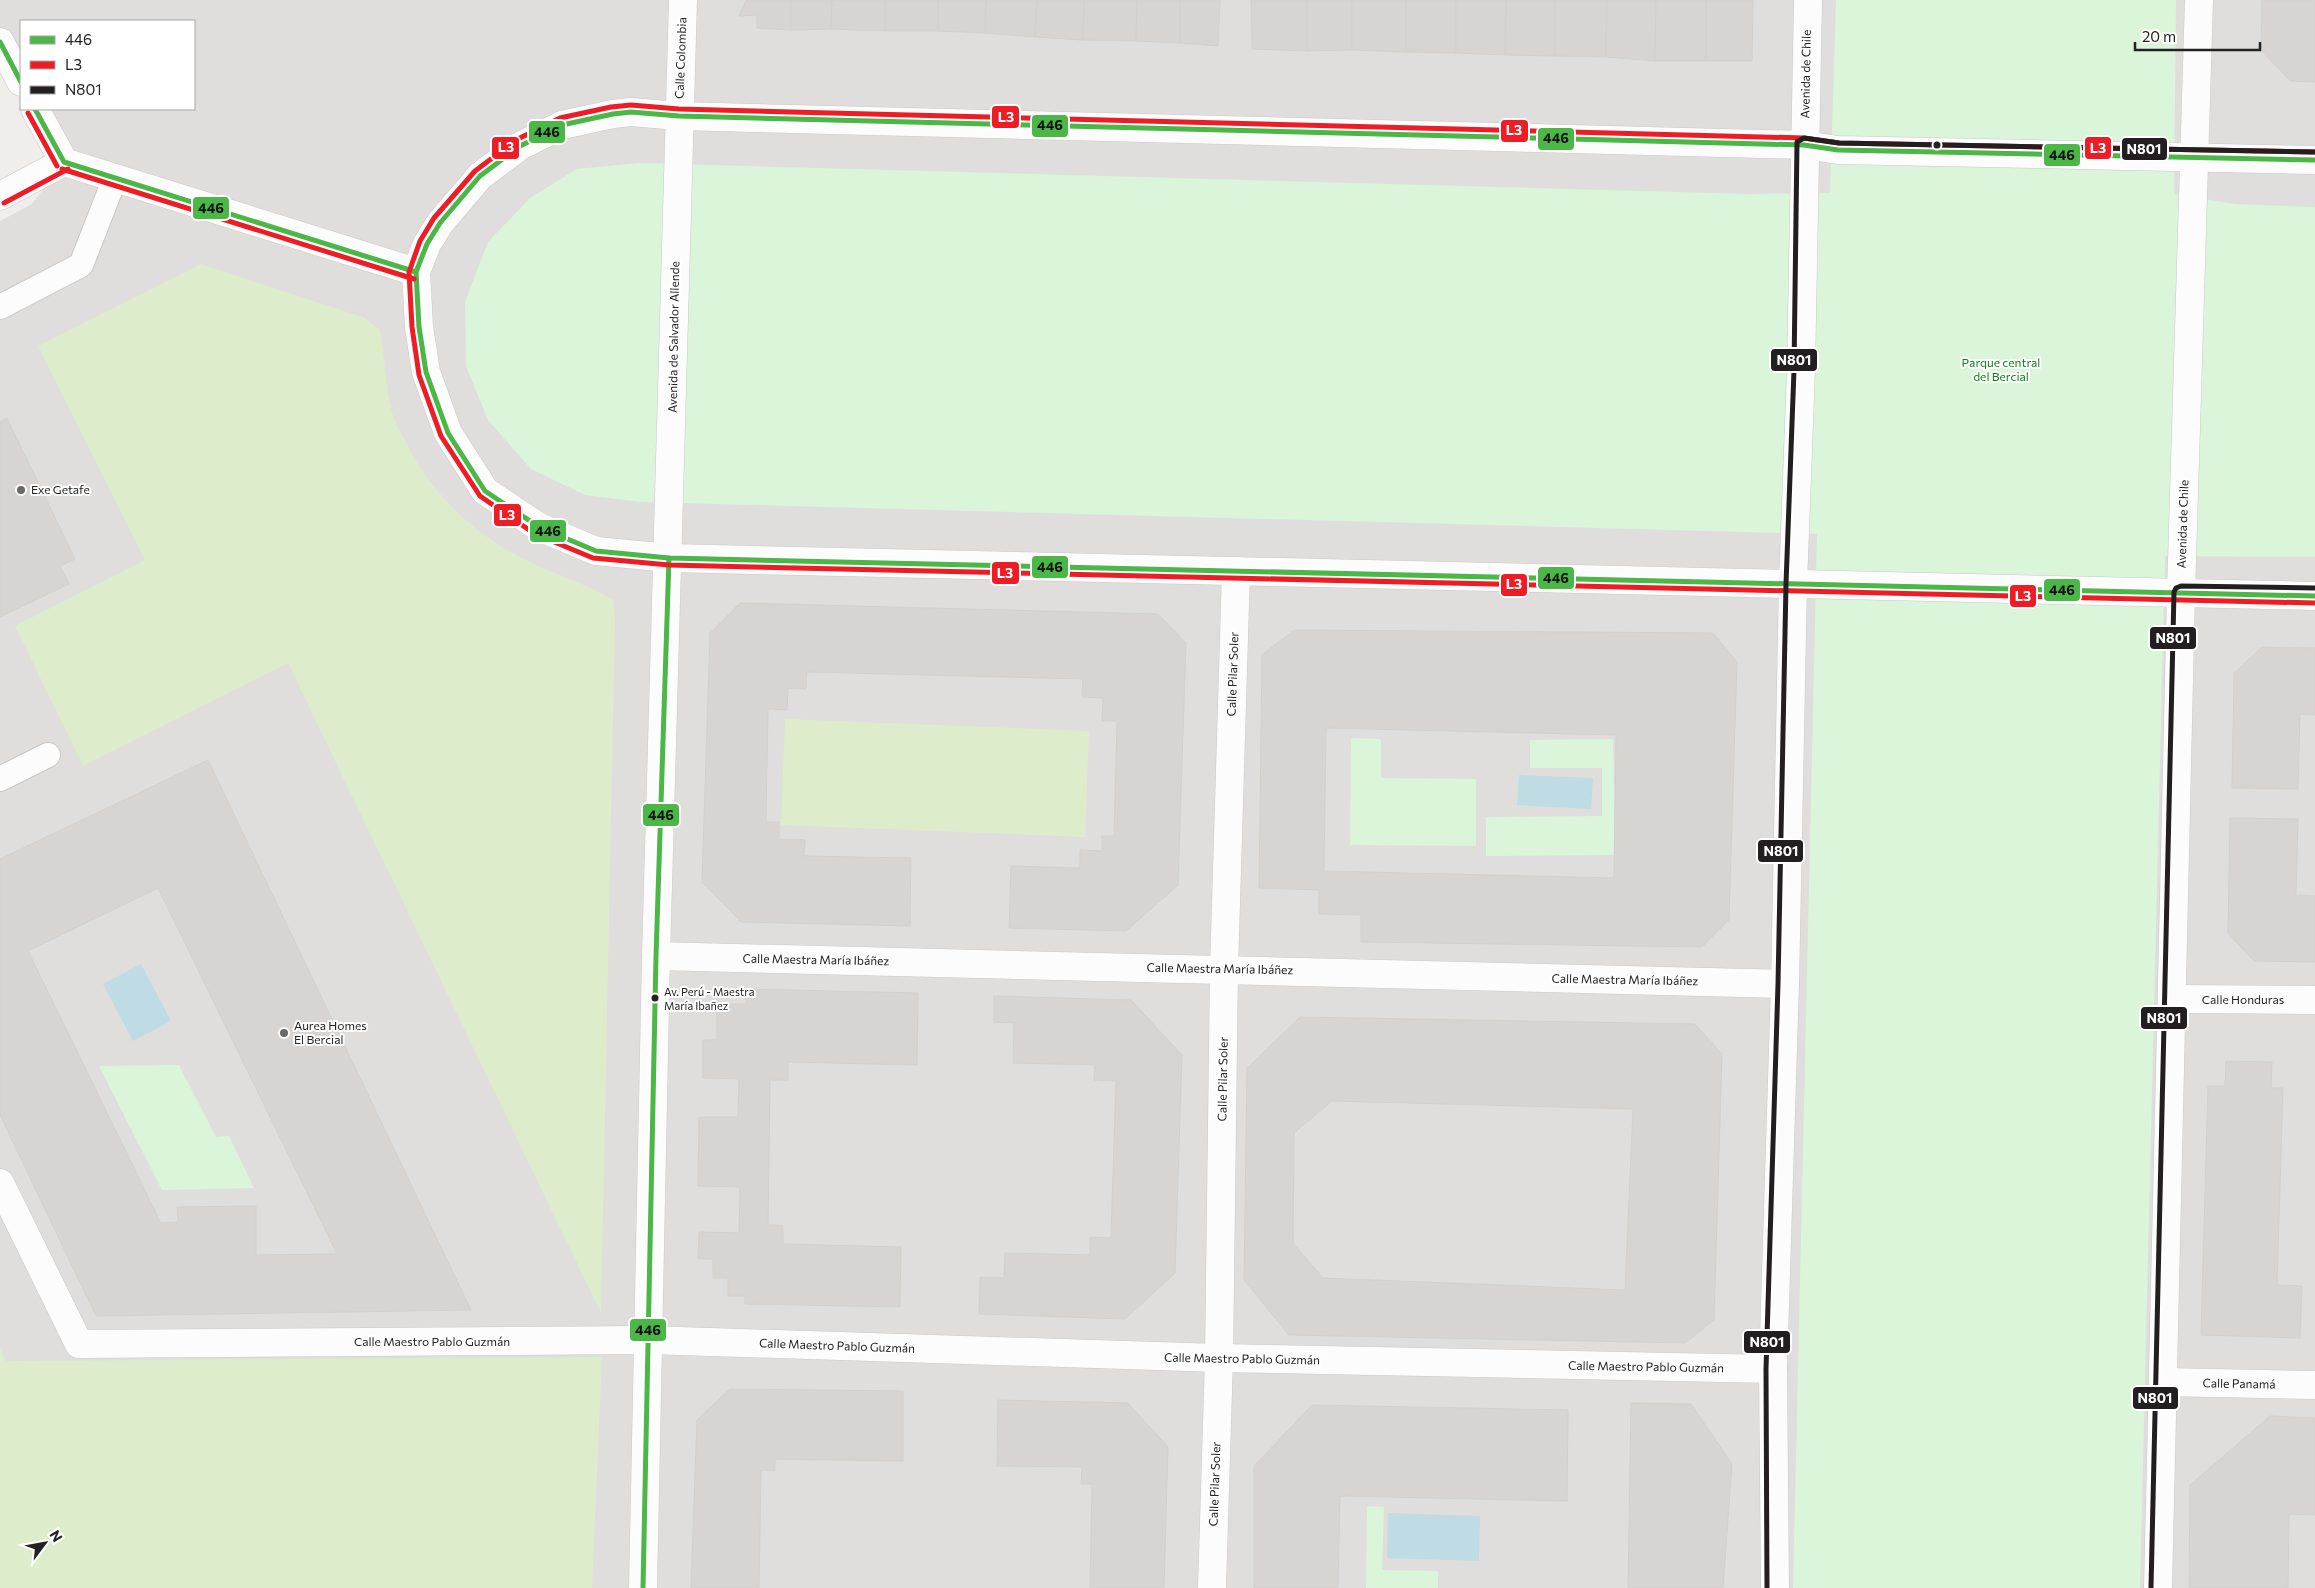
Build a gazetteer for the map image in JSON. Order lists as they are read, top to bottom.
{
  "streets": {
    "street": [
      "Calle Colombia",
      "Avenida de Chile",
      "Avenida de Salvador Allende",
      "Calle Pilar Soler",
      "Calle Maestra María Ibáñez",
      "Calle Honduras",
      "Calle Maestro Pablo Guzmán",
      "Calle Panamá"
    ]
  },
  "crossings": [
    ["Calle Colombia", "Avenida de Salvador Allende"],
    ["Avenida de Chile", "Calle Maestra María Ibáñez"],
    ["Avenida de Chile", "Calle Honduras"],
    ["Avenida de Chile", "Calle Maestro Pablo Guzmán"],
    ["Avenida de Chile", "Calle Panamá"],
    ["Avenida de Salvador Allende", "Calle Maestra María Ibáñez"],
    ["Avenida de Salvador Allende", "Calle Maestro Pablo Guzmán"],
    ["Calle Pilar Soler", "Calle Maestra María Ibáñez"],
    ["Calle Pilar Soler", "Calle Maestro Pablo Guzmán"]
  ],
  "parks": ["Parque central del Bercial"],
  "places": ["Exe Getafe", "Av. Perú - Maestra María Ibañez", "Aurea Homes El Bercial"],
  "lines": ["transit line 446", "transit line L3", "transit line N801"],
  "legend": ["446", "L3", "N801"],
  "scale_bar": "20 m",
  "north": "top right"
}
